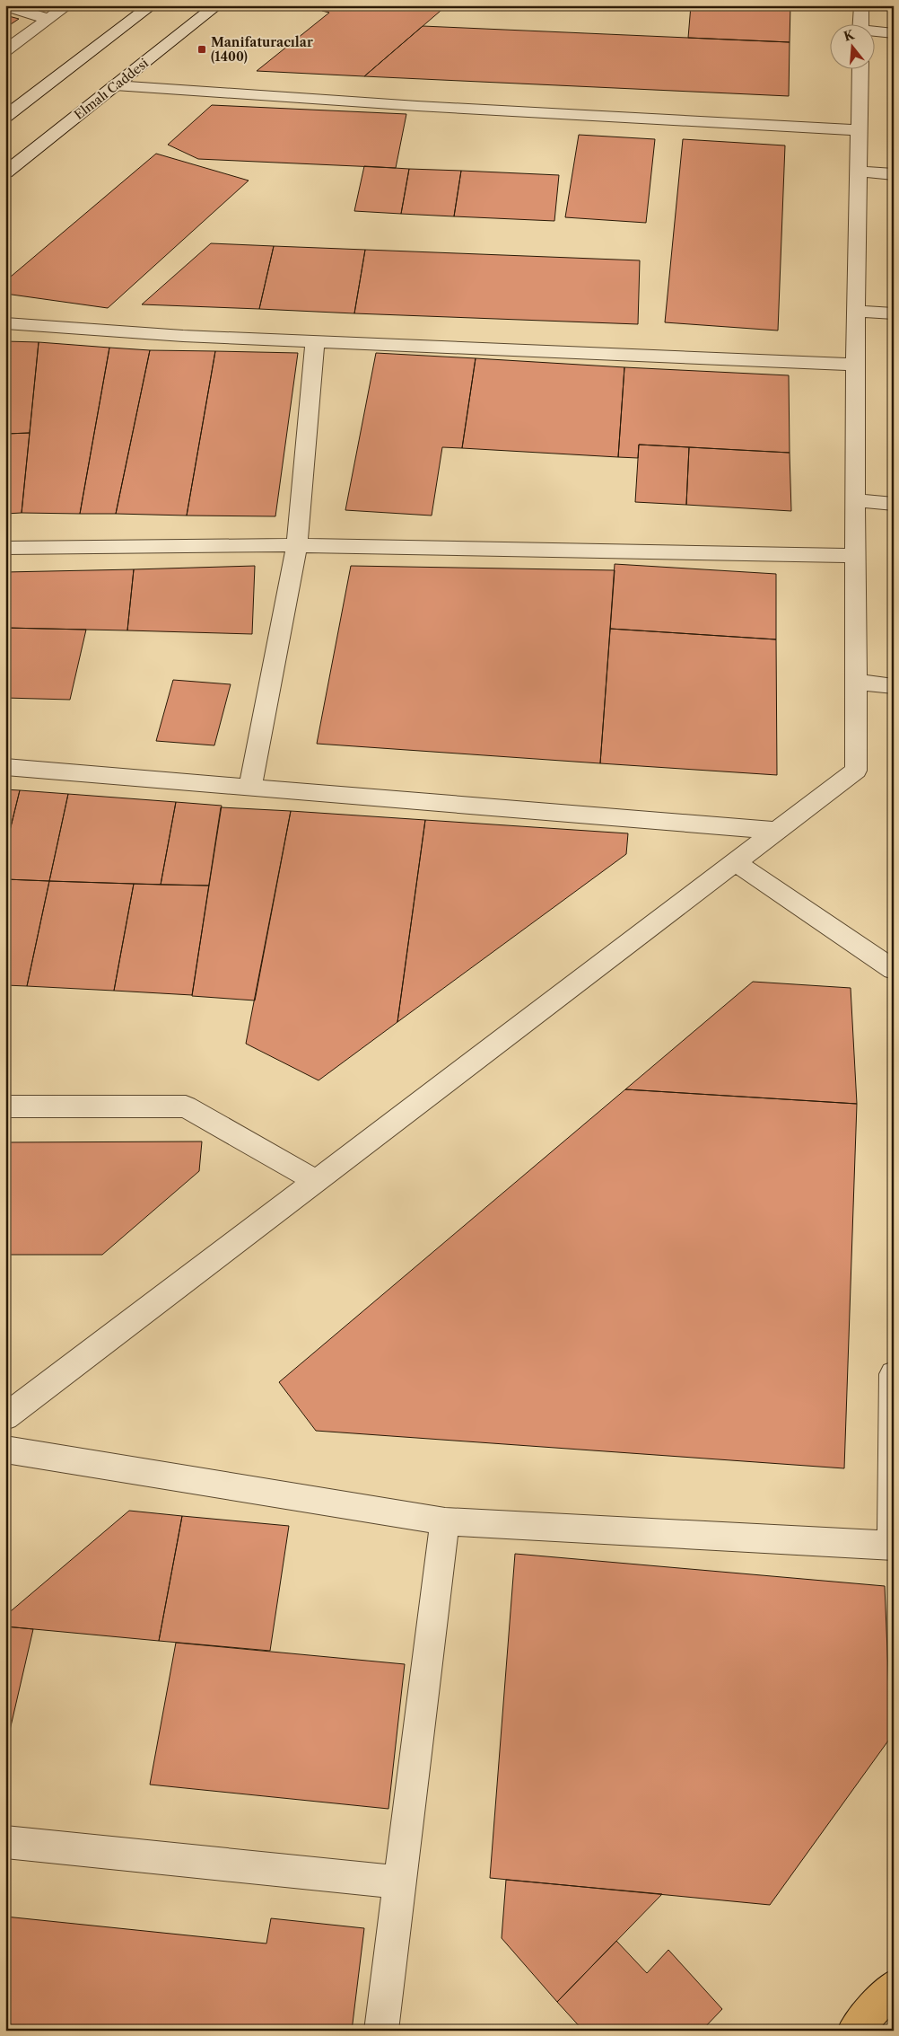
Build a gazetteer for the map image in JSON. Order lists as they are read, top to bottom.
{
  "streets": {
    "street": ["Elmalı Caddesi"]
  },
  "places": {
    "transit": ["Manifaturacılar (1400)"]
  },
  "north": "top"
}
